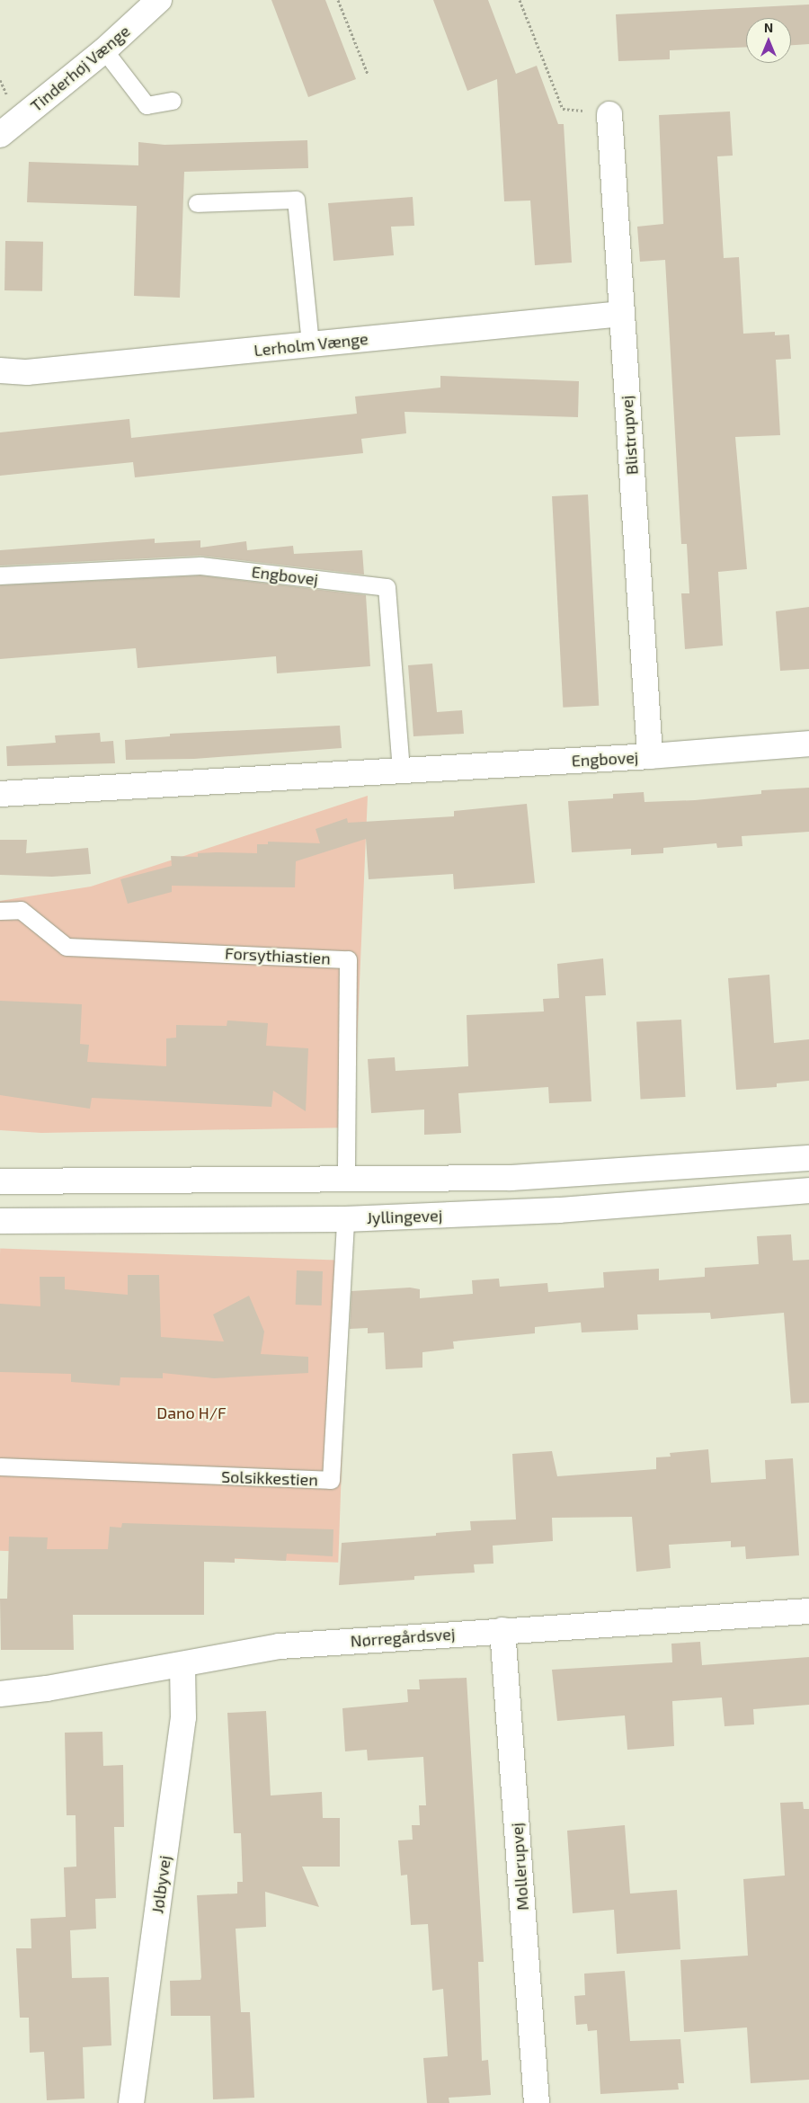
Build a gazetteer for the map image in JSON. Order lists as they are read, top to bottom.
{
  "streets": {
    "street": [
      "Tinderhøj Vænge",
      "Lerholm Vænge",
      "Blistrupvej",
      "Engbovej",
      "Jyllingevej",
      "Nørregårdsvej",
      "Mollerupvej",
      "Jølbyvej"
    ],
    "lane": ["Forsythiastien", "Solsikkestien"]
  },
  "crossings": [
    ["Lerholm Vænge", "Blistrupvej"],
    ["Blistrupvej", "Engbovej"],
    ["Jyllingevej", "Solsikkestien"],
    ["Nørregårdsvej", "Mollerupvej"],
    ["Nørregårdsvej", "Jølbyvej"]
  ],
  "parks": ["Dano H/F"],
  "north": "top"
}
